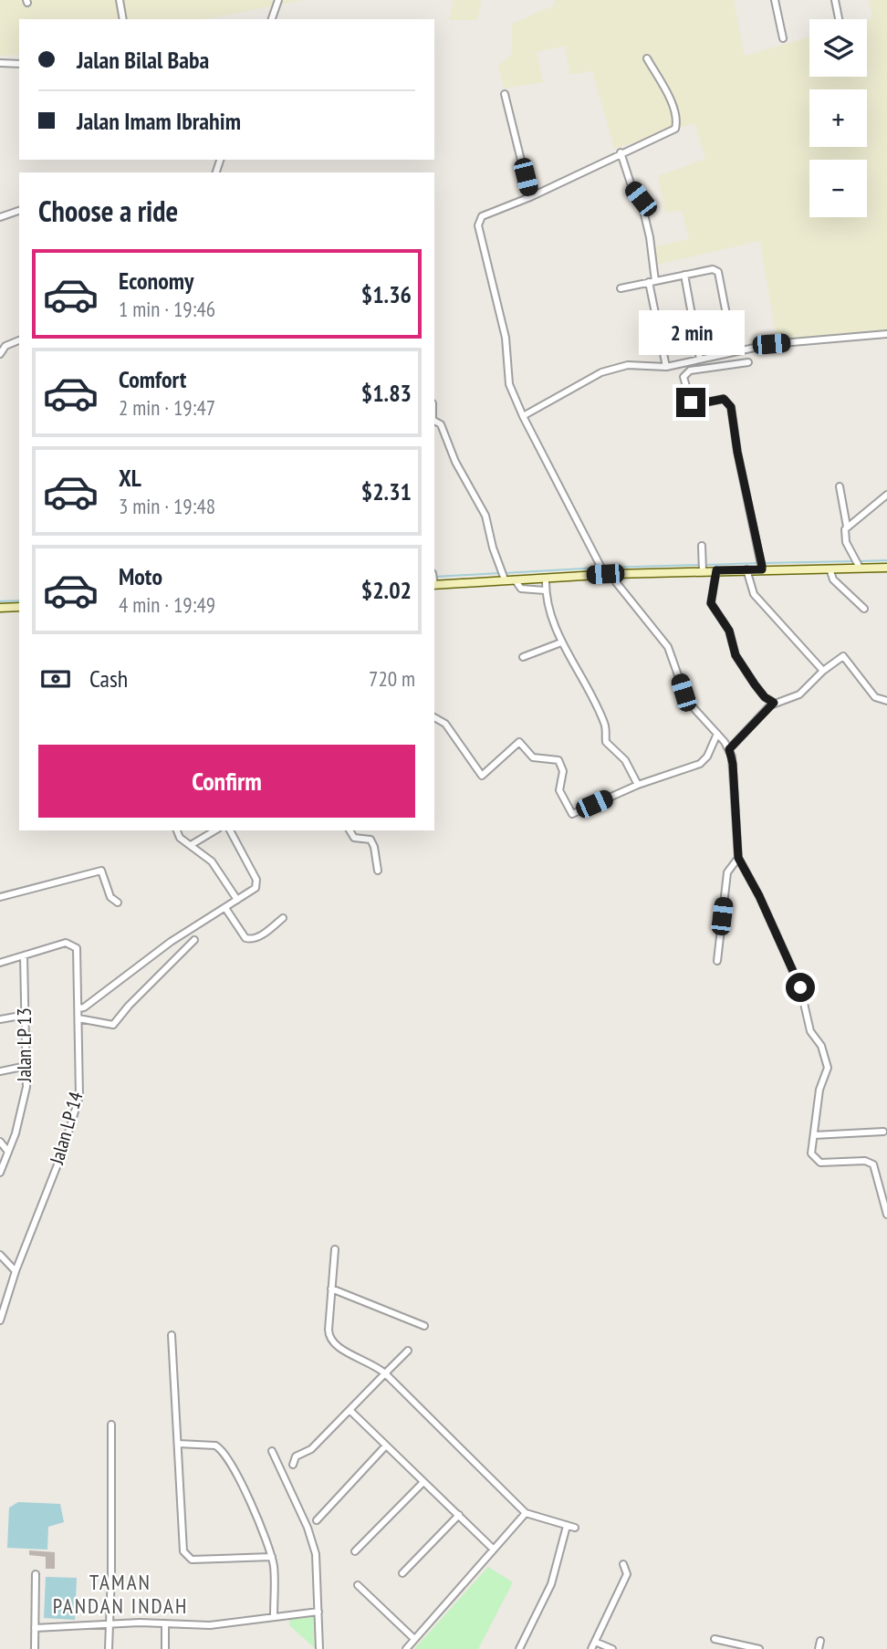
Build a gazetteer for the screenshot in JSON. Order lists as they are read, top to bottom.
{
  "streets": {
    "street": ["Jalan LP 13", "Jalan LP 14"]
  },
  "crossings": [
    ["Jalan LP 13", "Jalan LP 14"]
  ],
  "districts": ["TAMAN PANDAN INDAH"],
  "page": {
    "map_buttons": ["+", "−"],
    "banner": ["Jalan Bilal Baba", "Jalan Imam Ibrahim"],
    "heading": "Choose a ride",
    "list": [
      {
        "name": "Economy",
        "note": "1 min · 19:46",
        "value": "$1.36"
      },
      {
        "name": "Comfort",
        "note": "2 min · 19:47",
        "value": "$1.83"
      },
      {
        "name": "XL",
        "note": "3 min · 19:48",
        "value": "$2.31"
      },
      {
        "name": "Moto",
        "note": "4 min · 19:49",
        "value": "$2.02"
      }
    ],
    "bubble": "2 min",
    "pay": ["Cash", "720 m"],
    "buttons": "Confirm"
  }
}
